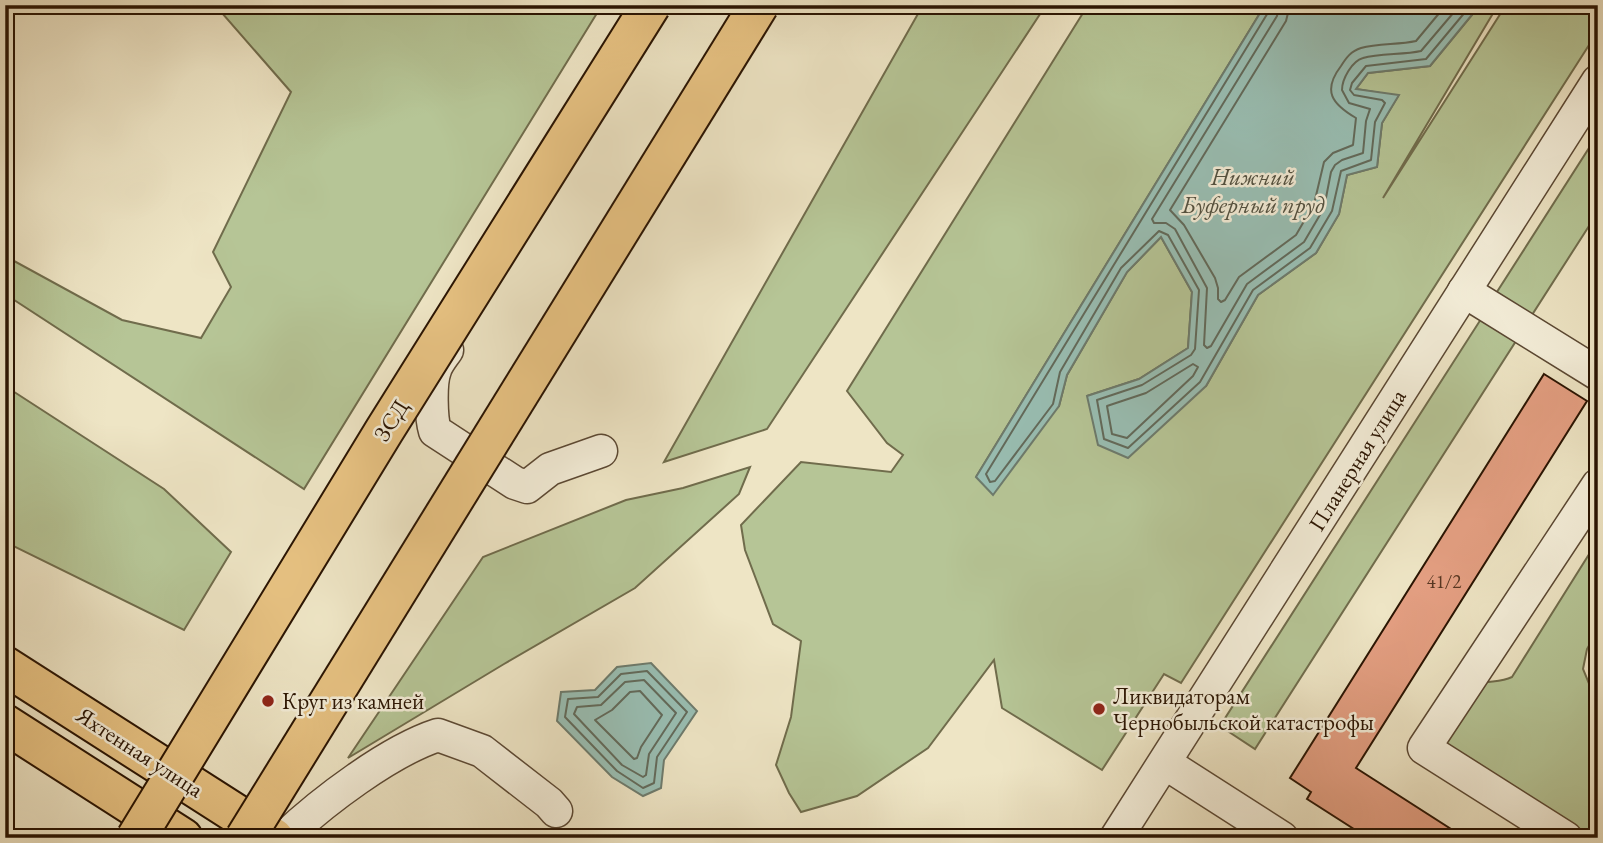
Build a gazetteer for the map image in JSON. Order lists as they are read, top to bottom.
{
  "streets": {
    "main road": ["ЗСД", "Яхтенная улица"],
    "street": ["Планерная улица"]
  },
  "water": ["Нижний Буферный пруд"],
  "places": ["Круг из камней", "Ликвидаторам Чернобыльской катастрофы"],
  "house_numbers": ["41/2"]
}
